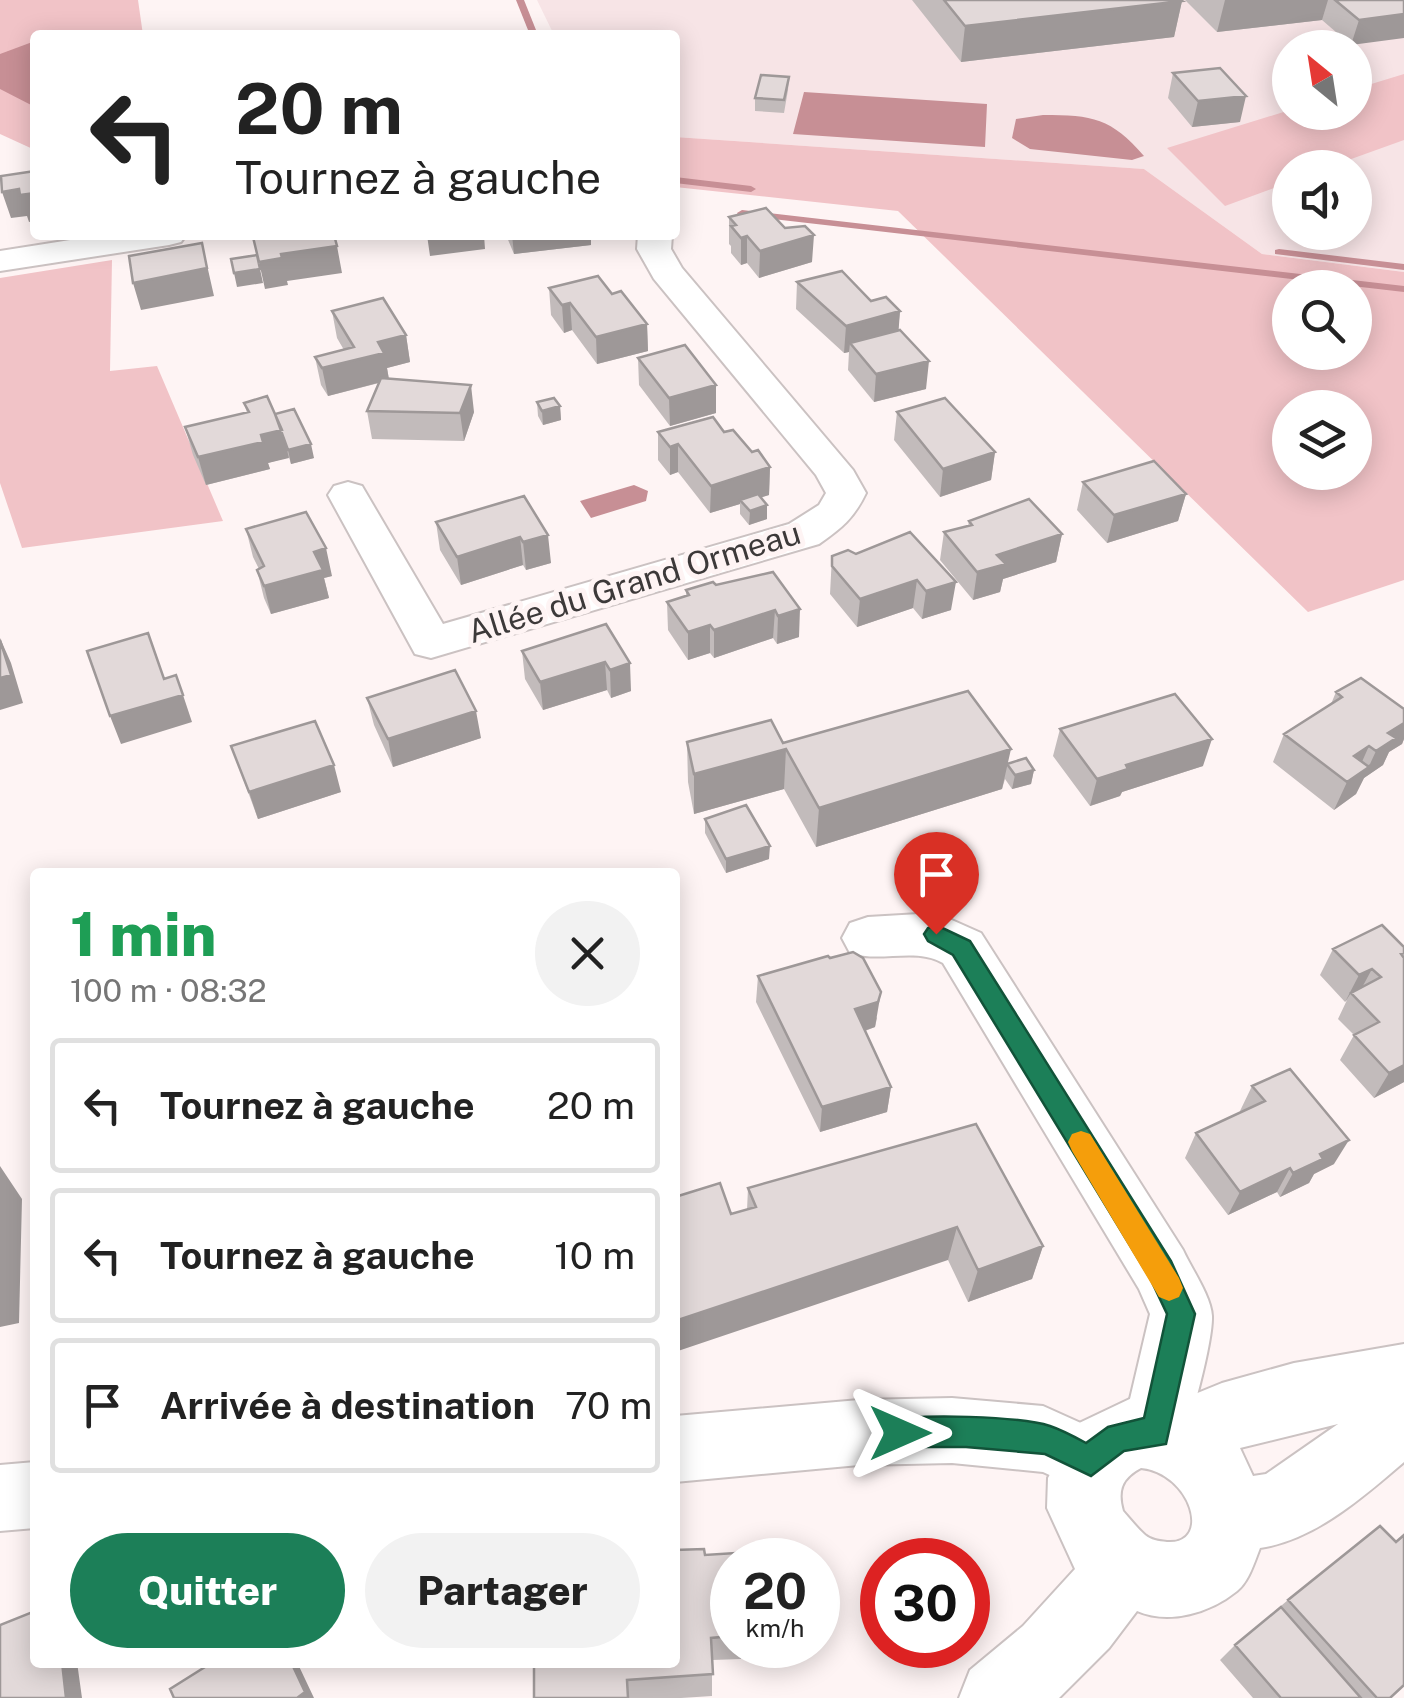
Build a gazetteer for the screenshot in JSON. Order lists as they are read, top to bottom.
{
  "streets": {
    "street": ["Allée du Grand Ormeau"]
  },
  "north": "top left",
  "page": {
    "turn": ["20 m", "Tournez à gauche"],
    "heading": ["1 min", "100 m · 08:32"],
    "list": [
      {
        "name": "Tournez à gauche",
        "value": "20 m"
      },
      {
        "name": "Tournez à gauche",
        "value": "10 m"
      },
      {
        "name": "Arrivée à destination",
        "value": "70 m"
      }
    ],
    "buttons": ["Quitter", "Partager"],
    "speed": "20 km/h",
    "limit": "30"
  }
}
